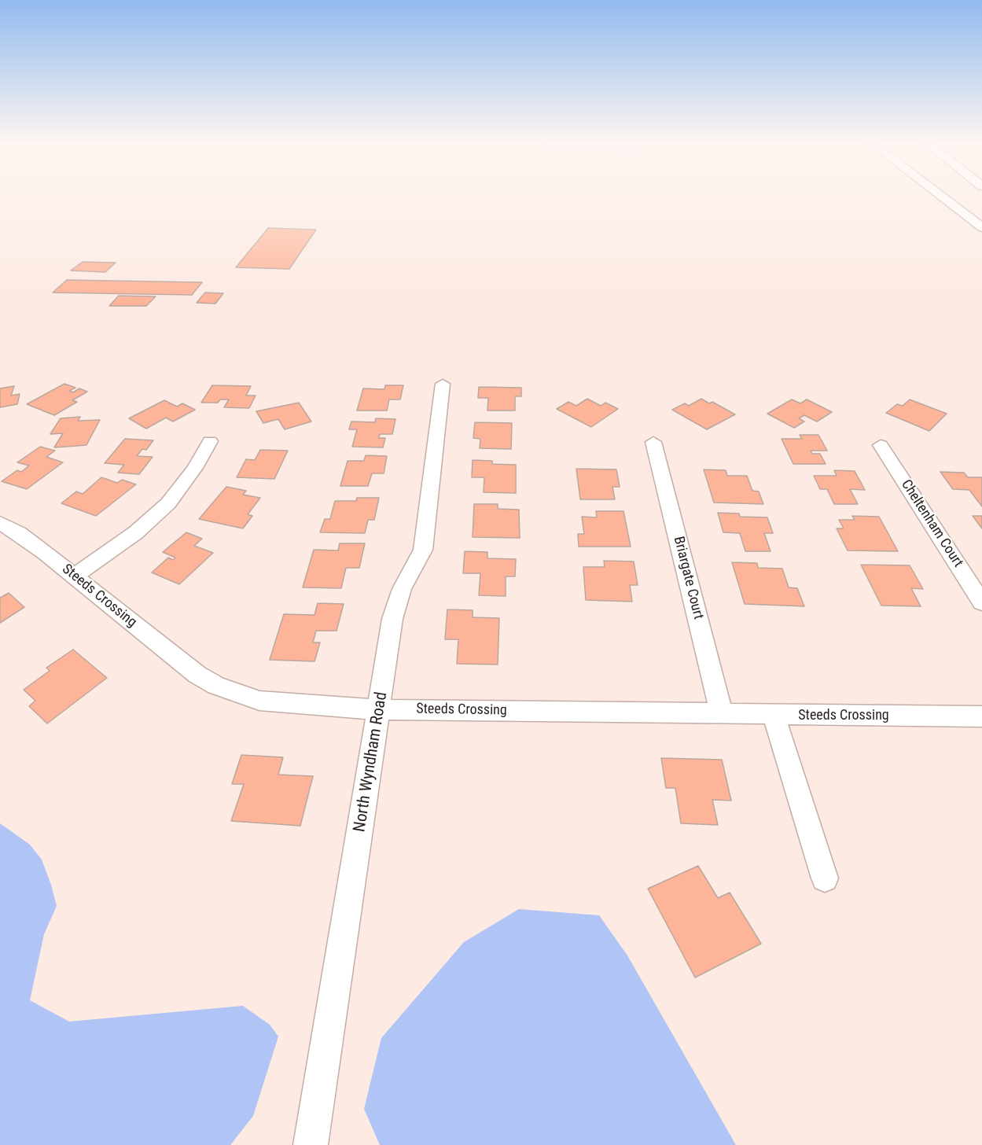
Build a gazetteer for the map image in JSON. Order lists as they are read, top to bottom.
{
  "streets": {
    "street": [
      "Cheltenham Court",
      "Briargate Court",
      "Steeds Crossing",
      "North Wyndham Road"
    ]
  },
  "crossings": [
    ["Briargate Court", "Steeds Crossing"],
    ["Steeds Crossing", "North Wyndham Road"]
  ]
}
